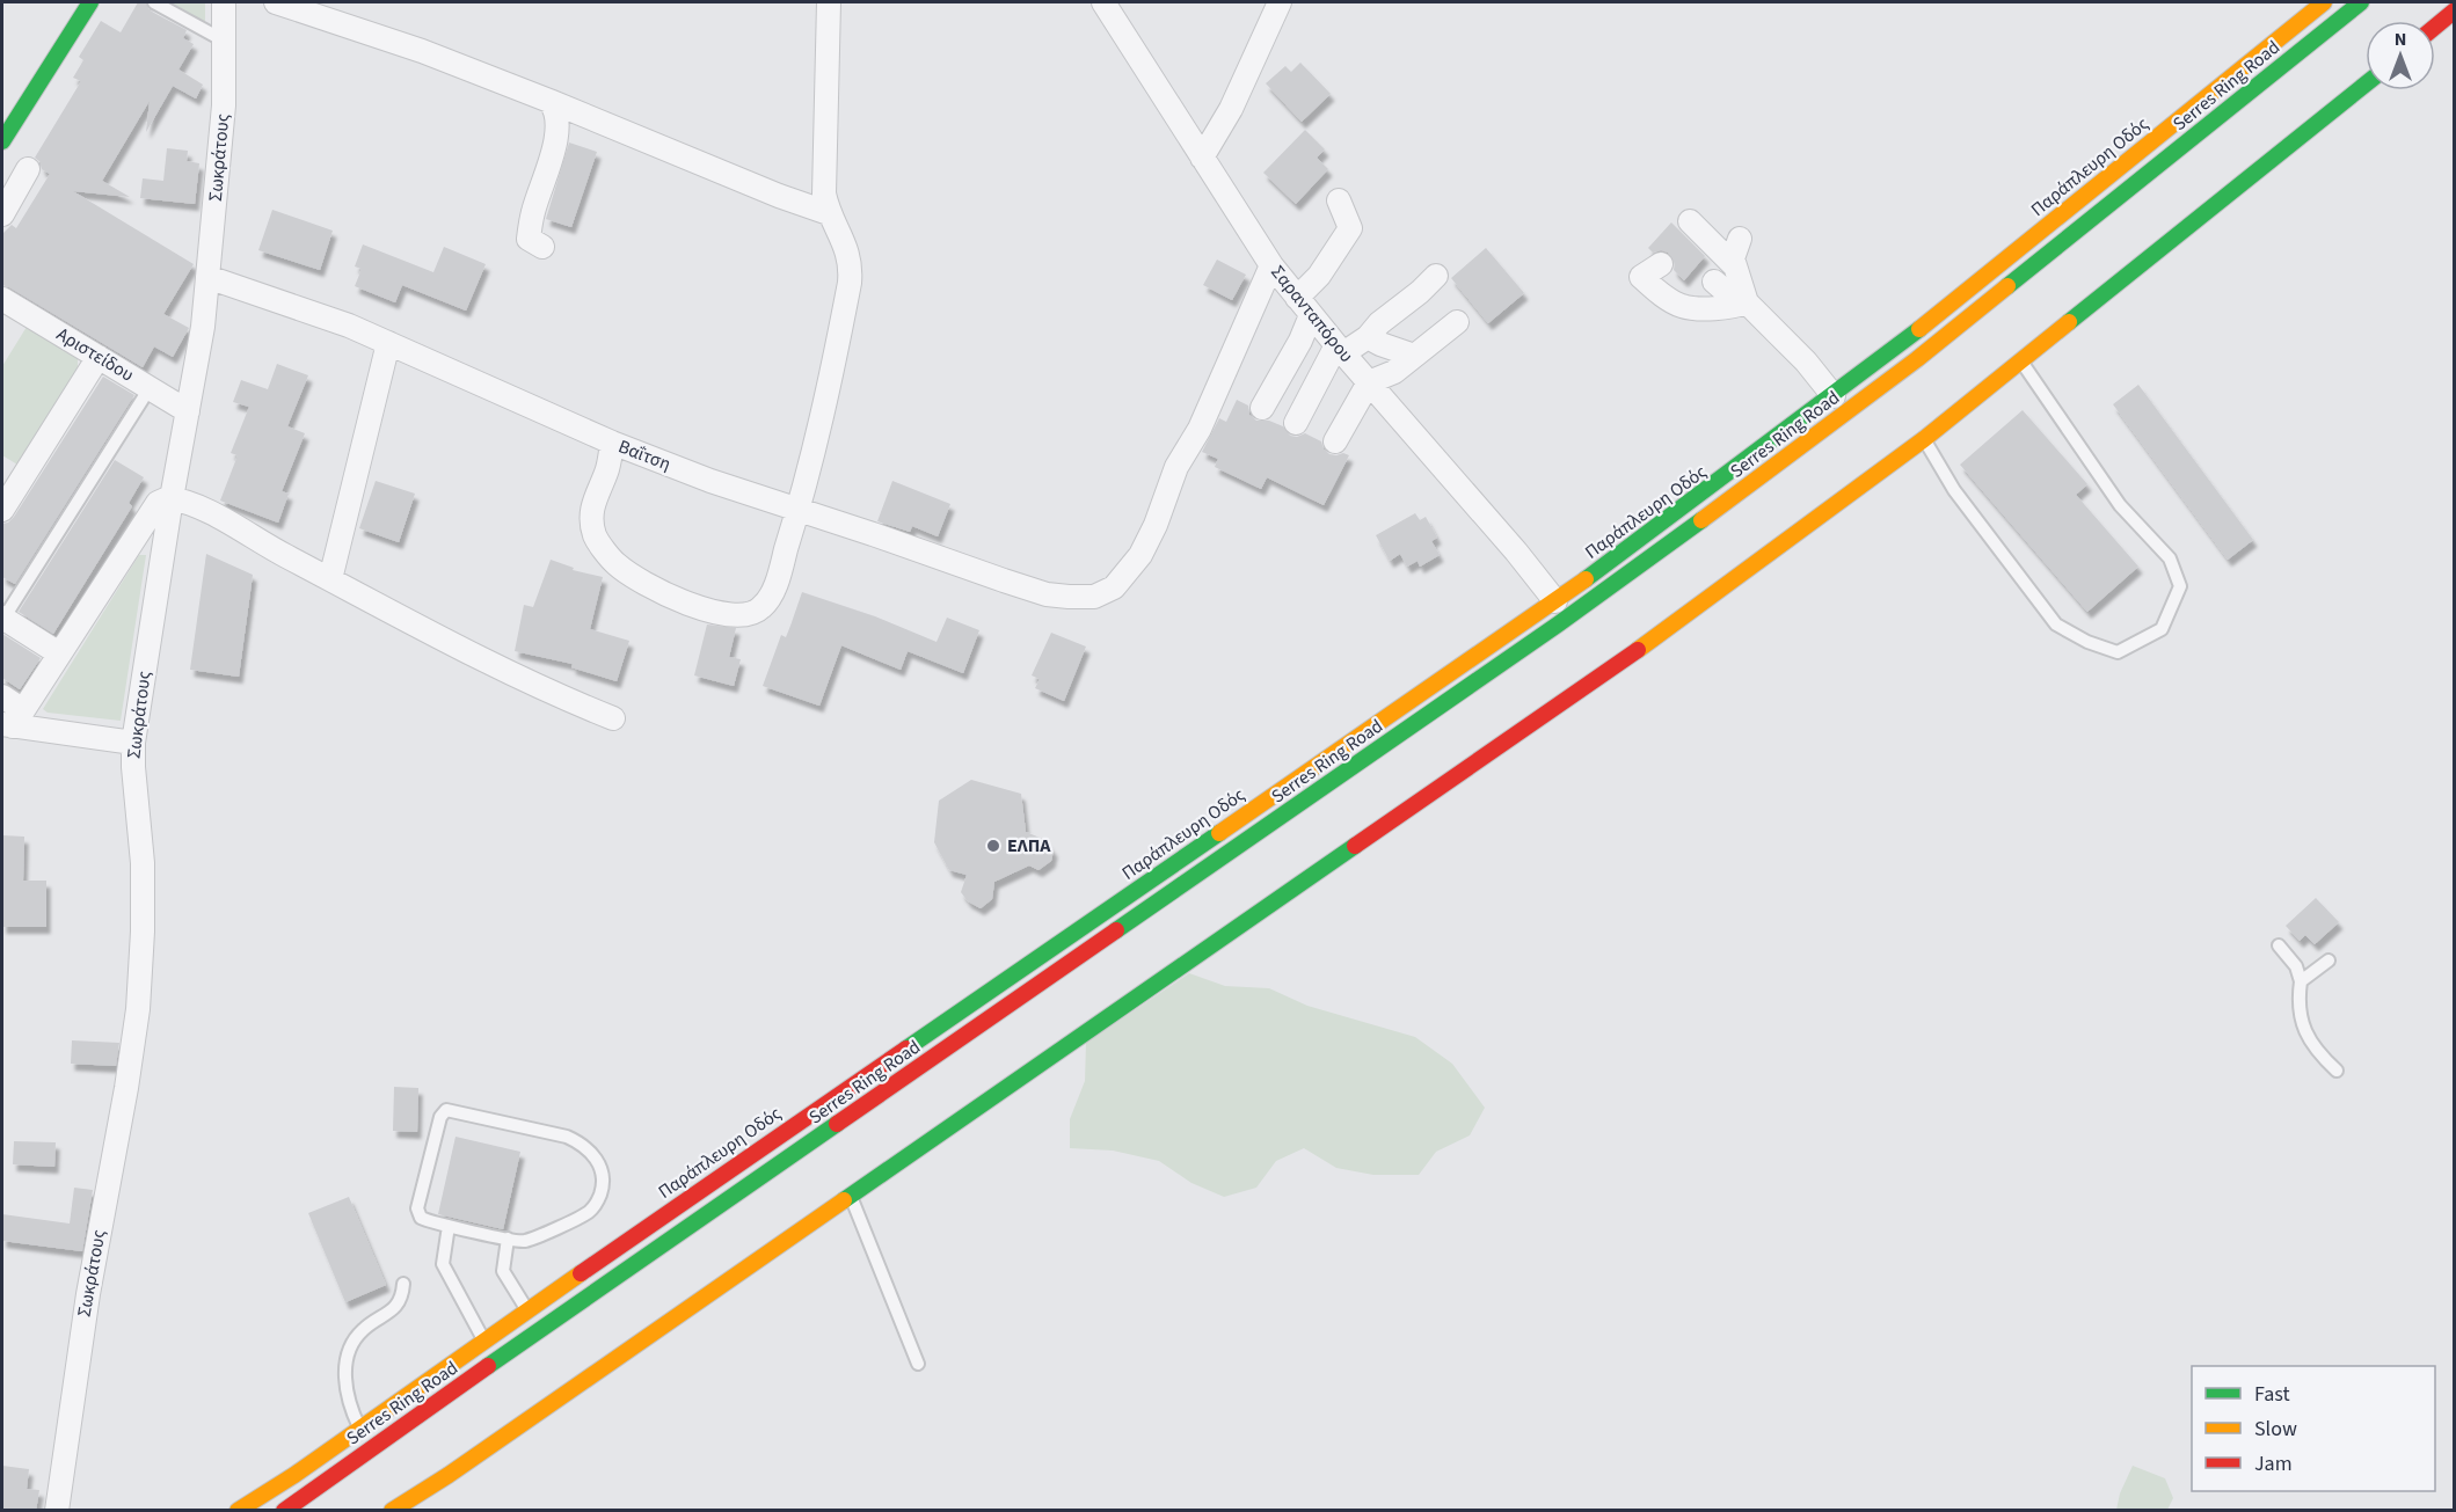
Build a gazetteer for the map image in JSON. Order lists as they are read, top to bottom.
{
  "streets": {
    "street": [
      "Serres Ring Road",
      "Σωκράτους",
      "Παράπλευρη Οδός",
      "Σαρανταπόρου",
      "Αριστείδου",
      "Βαΐτση"
    ]
  },
  "crossings": [
    ["Σωκράτους", "Αριστείδου"],
    ["Σωκράτους", "Βαΐτση"],
    ["Παράπλευρη Οδός", "Σαρανταπόρου"],
    ["Σαρανταπόρου", "Βαΐτση"]
  ],
  "places": ["ΕΛΠΑ"],
  "legend": ["Fast", "Slow", "Jam"],
  "north": "top"
}
